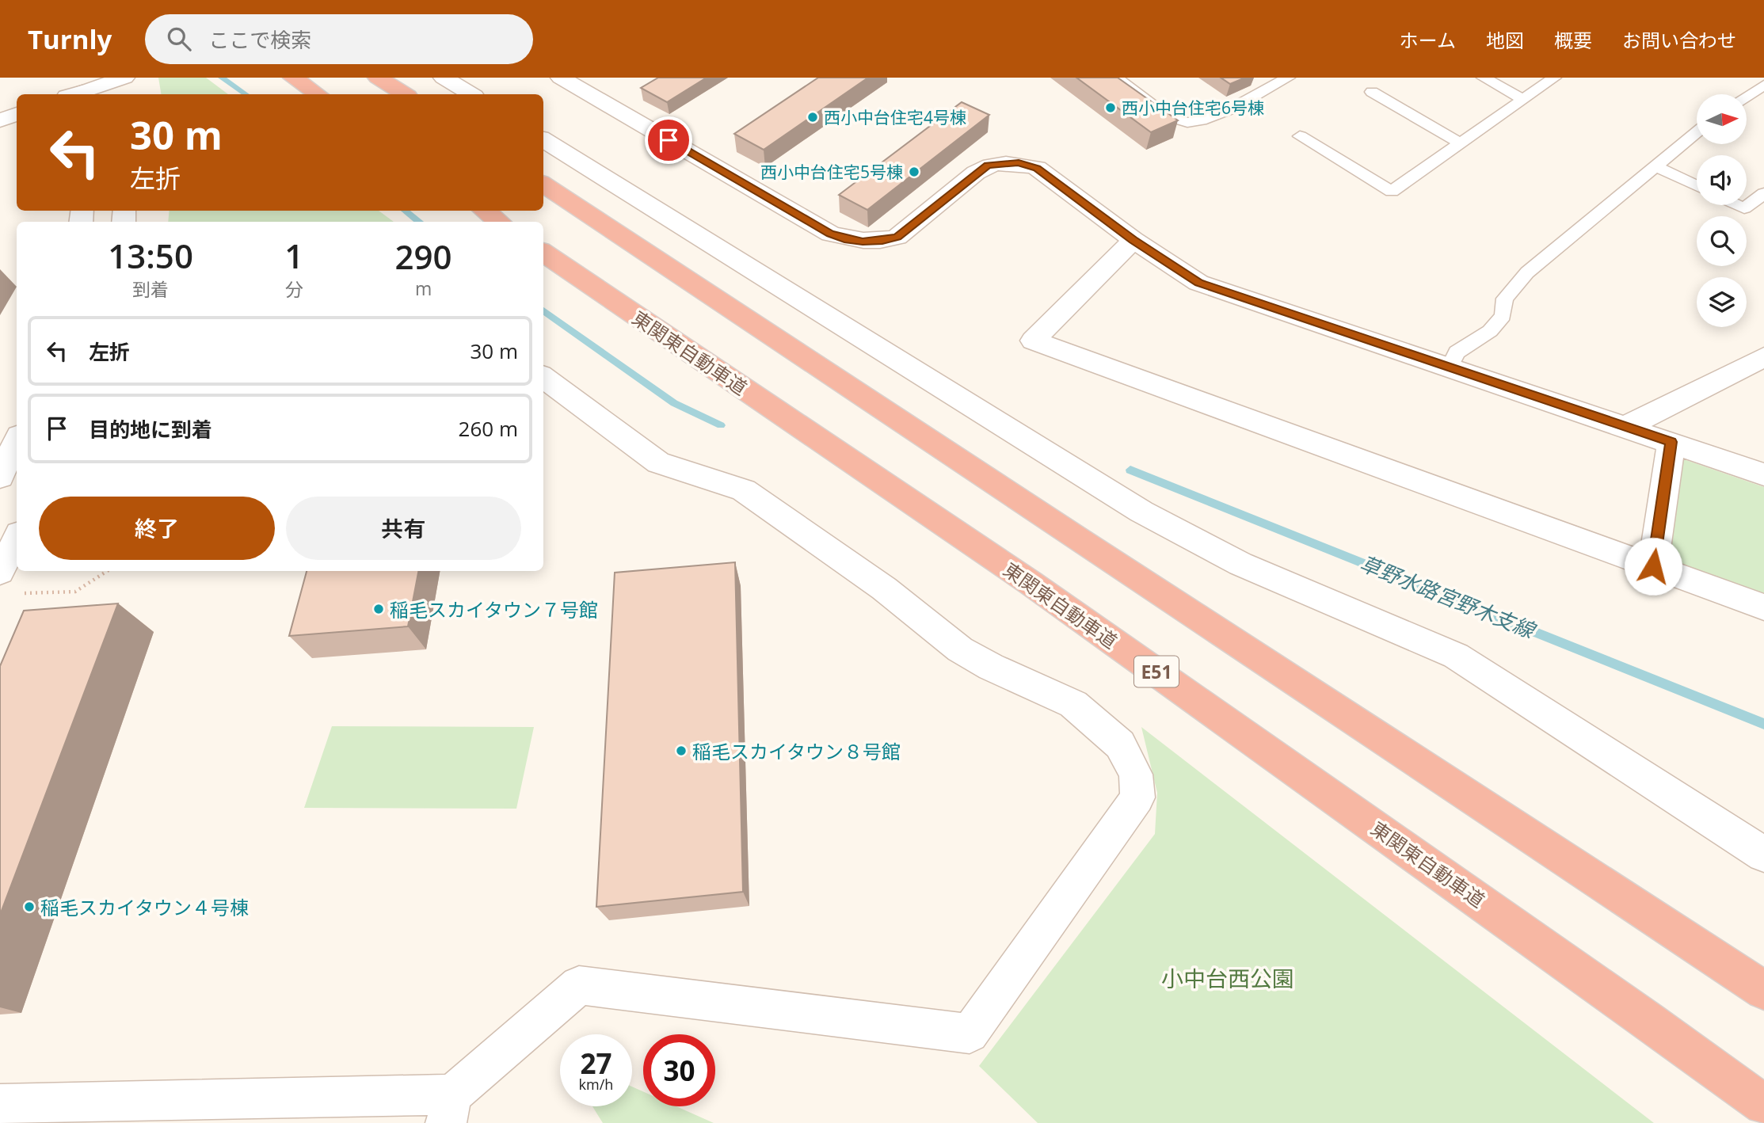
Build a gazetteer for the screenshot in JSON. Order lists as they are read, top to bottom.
{
  "streets": {
    "highway": ["東関東自動車道", "E51"]
  },
  "water": ["草野水路宮野木支線"],
  "parks": ["小中台西公園"],
  "places": [
    "西小中台住宅6号棟",
    "西小中台住宅4号棟",
    "西小中台住宅5号棟",
    "稲毛スカイタウン７号館",
    "稲毛スカイタウン８号館",
    "稲毛スカイタウン４号棟"
  ],
  "north": "right",
  "page": {
    "header": "Turnly",
    "search": "ここで検索",
    "nav": [
      "ホーム",
      "地図",
      "概要",
      "お問い合わせ"
    ],
    "turn": ["30 m", "左折"],
    "eta": [
      "13:50",
      "到着",
      "1",
      "分",
      "290",
      "m"
    ],
    "list": [
      {
        "name": "左折",
        "value": "30 m"
      },
      {
        "name": "目的地に到着",
        "value": "260 m"
      }
    ],
    "buttons": ["終了", "共有"],
    "speed": "27 km/h",
    "limit": "30"
  }
}
